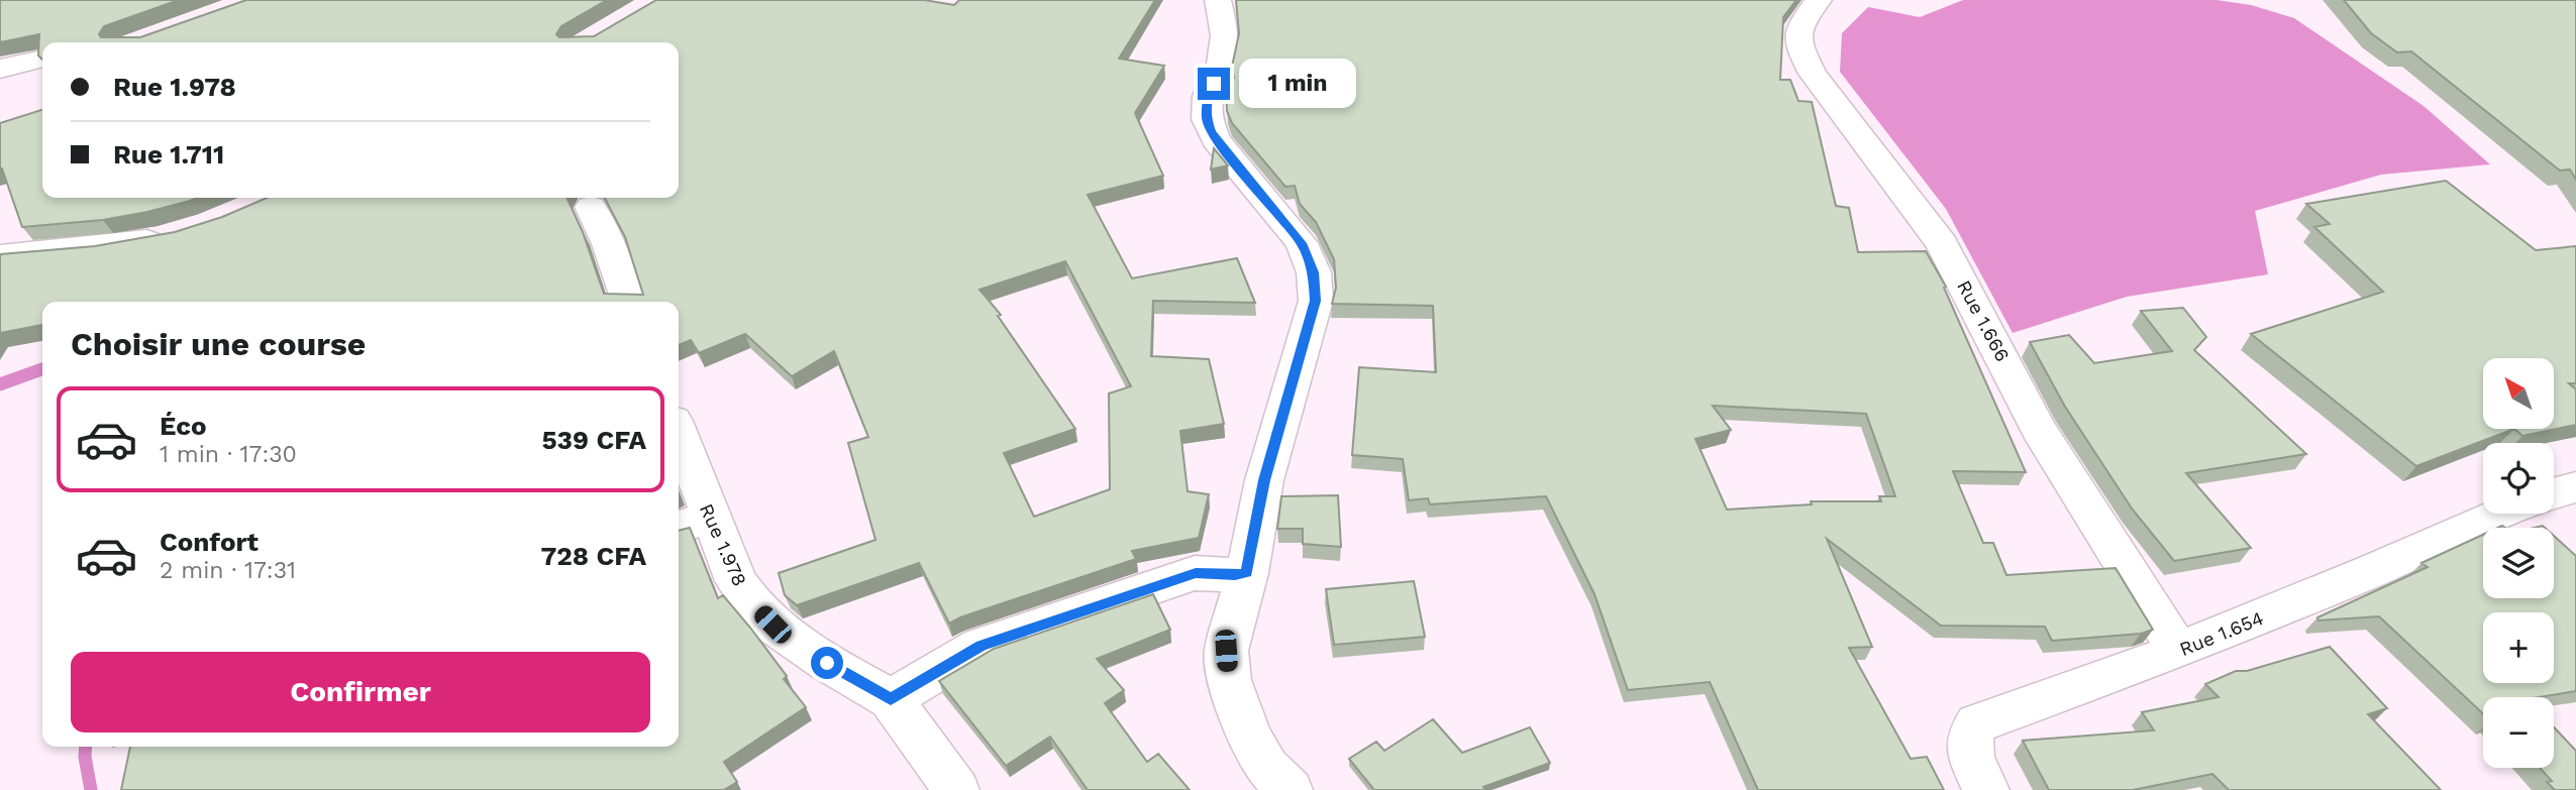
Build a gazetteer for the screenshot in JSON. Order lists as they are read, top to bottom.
{
  "streets": {
    "street": ["Rue 1.666", "Rue 1.978", "Rue 1.654"]
  },
  "crossings": [
    ["Rue 1.666", "Rue 1.654"]
  ],
  "north": "top left",
  "page": {
    "banner": ["Rue 1.978", "Rue 1.711"],
    "bubble": "1 min",
    "heading": "Choisir une course",
    "map_buttons": ["+", "−"],
    "list": [
      {
        "name": "Éco",
        "note": "1 min · 17:30",
        "value": "539 CFA"
      },
      {
        "name": "Confort",
        "note": "2 min · 17:31",
        "value": "728 CFA"
      }
    ],
    "buttons": "Confirmer"
  }
}
